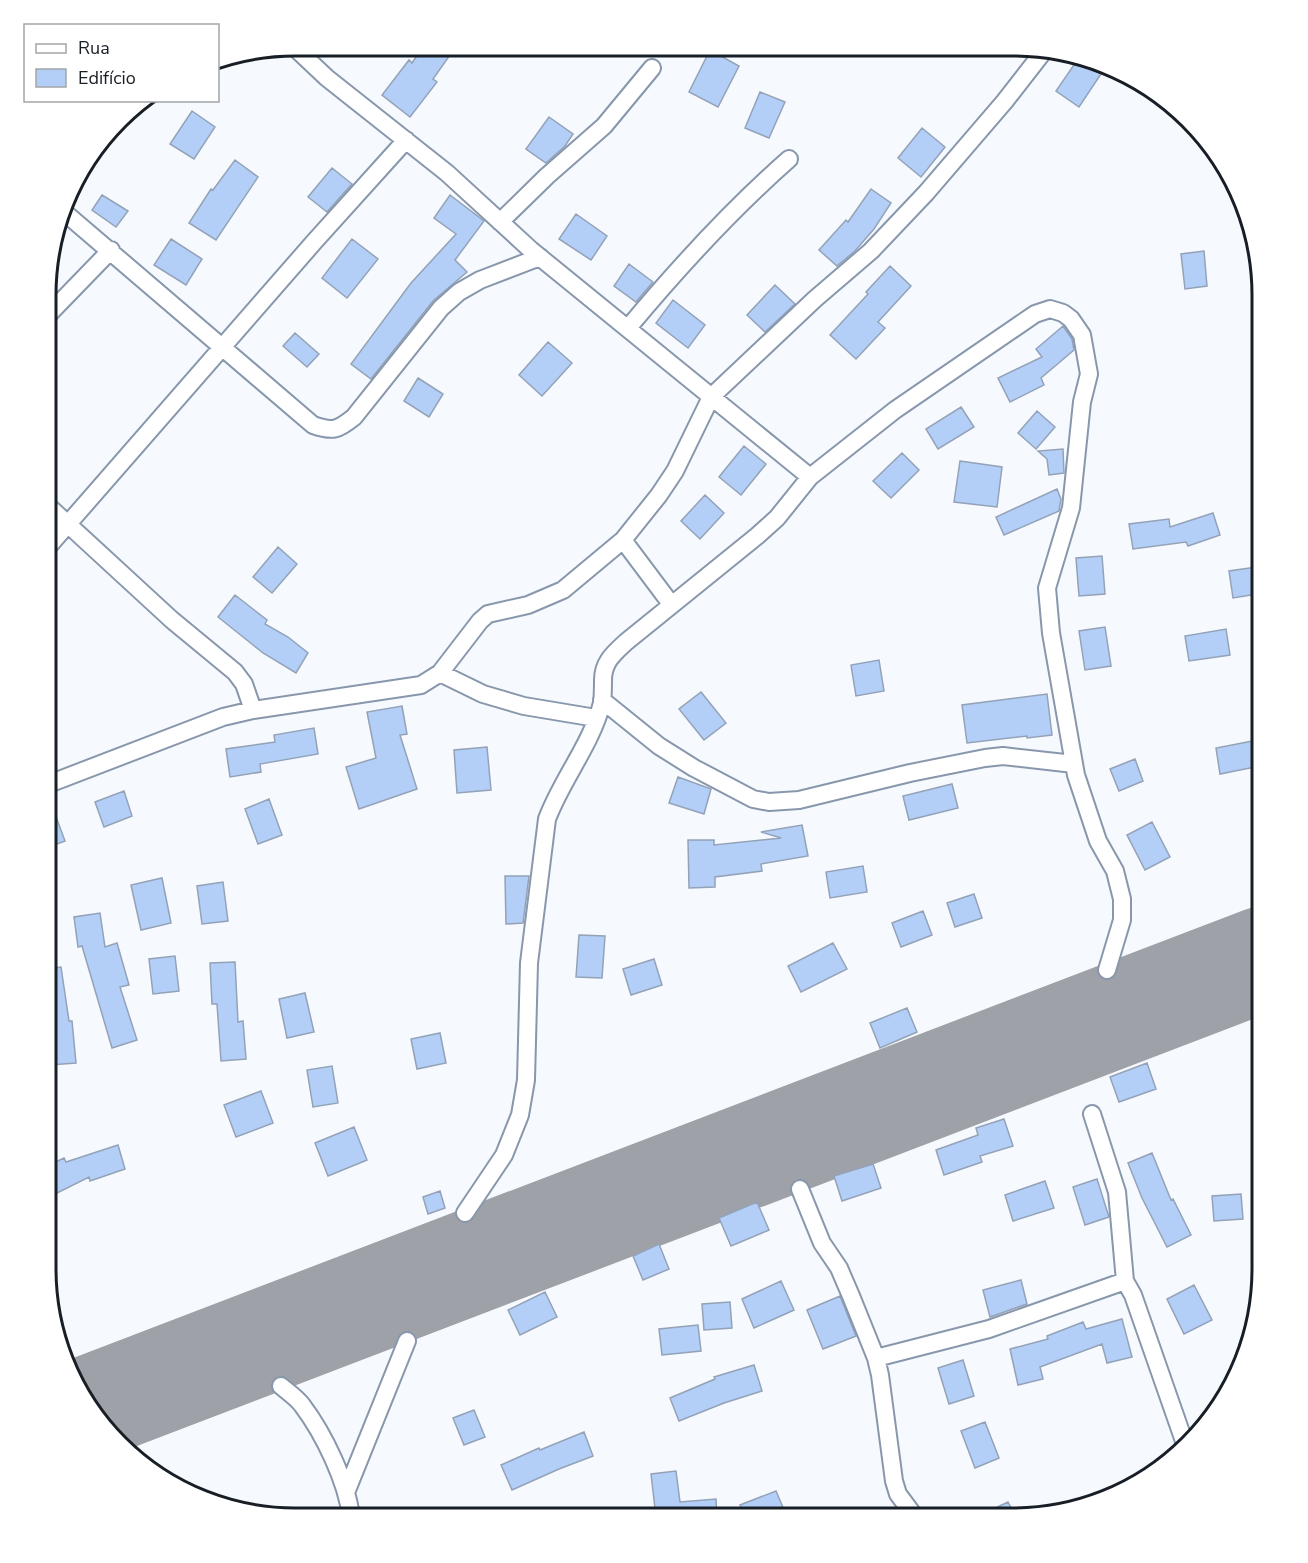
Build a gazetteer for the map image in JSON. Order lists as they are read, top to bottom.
{
  "legend": ["Rua", "Edifício"]
}
